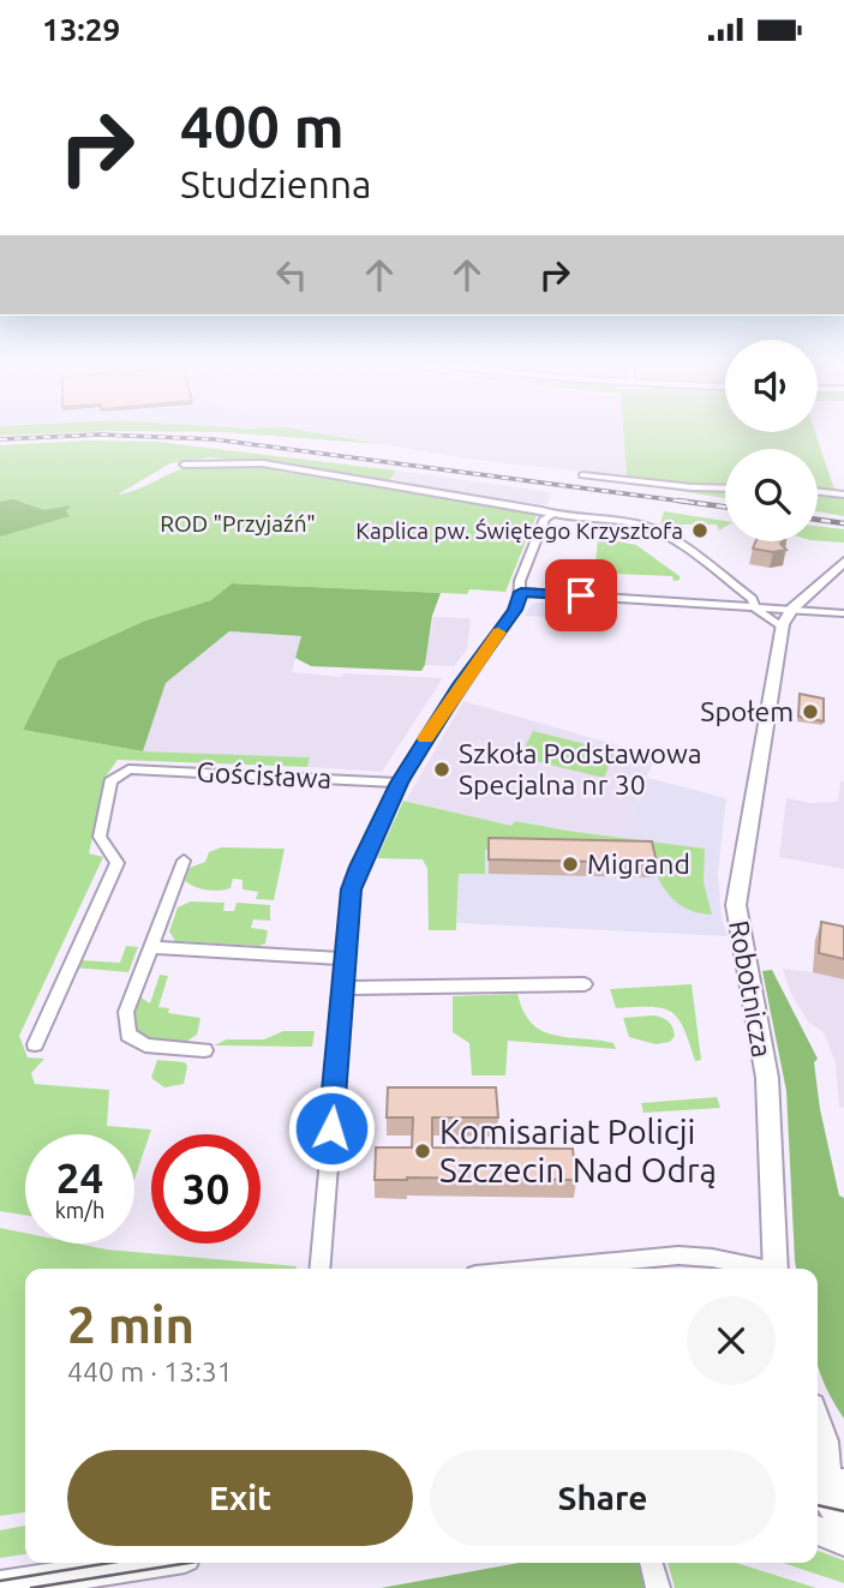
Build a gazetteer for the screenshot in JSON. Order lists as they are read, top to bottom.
{
  "streets": {
    "street": ["Gościsława", "Robotnicza"]
  },
  "parks": ["ROD \"Przyjaźń\""],
  "places": [
    "Kaplica pw. Świętego Krzysztofa",
    "Społem",
    "Szkoła Podstawowa Specjalna nr 30",
    "Migrand",
    "Komisariat Policji Szczecin Nad Odrą"
  ],
  "page": {
    "status": "13:29",
    "turn": ["400 m", "Studzienna"],
    "speed": "24 km/h",
    "limit": "30",
    "heading": ["2 min", "440 m · 13:31"],
    "buttons": ["Exit", "Share"]
  }
}
